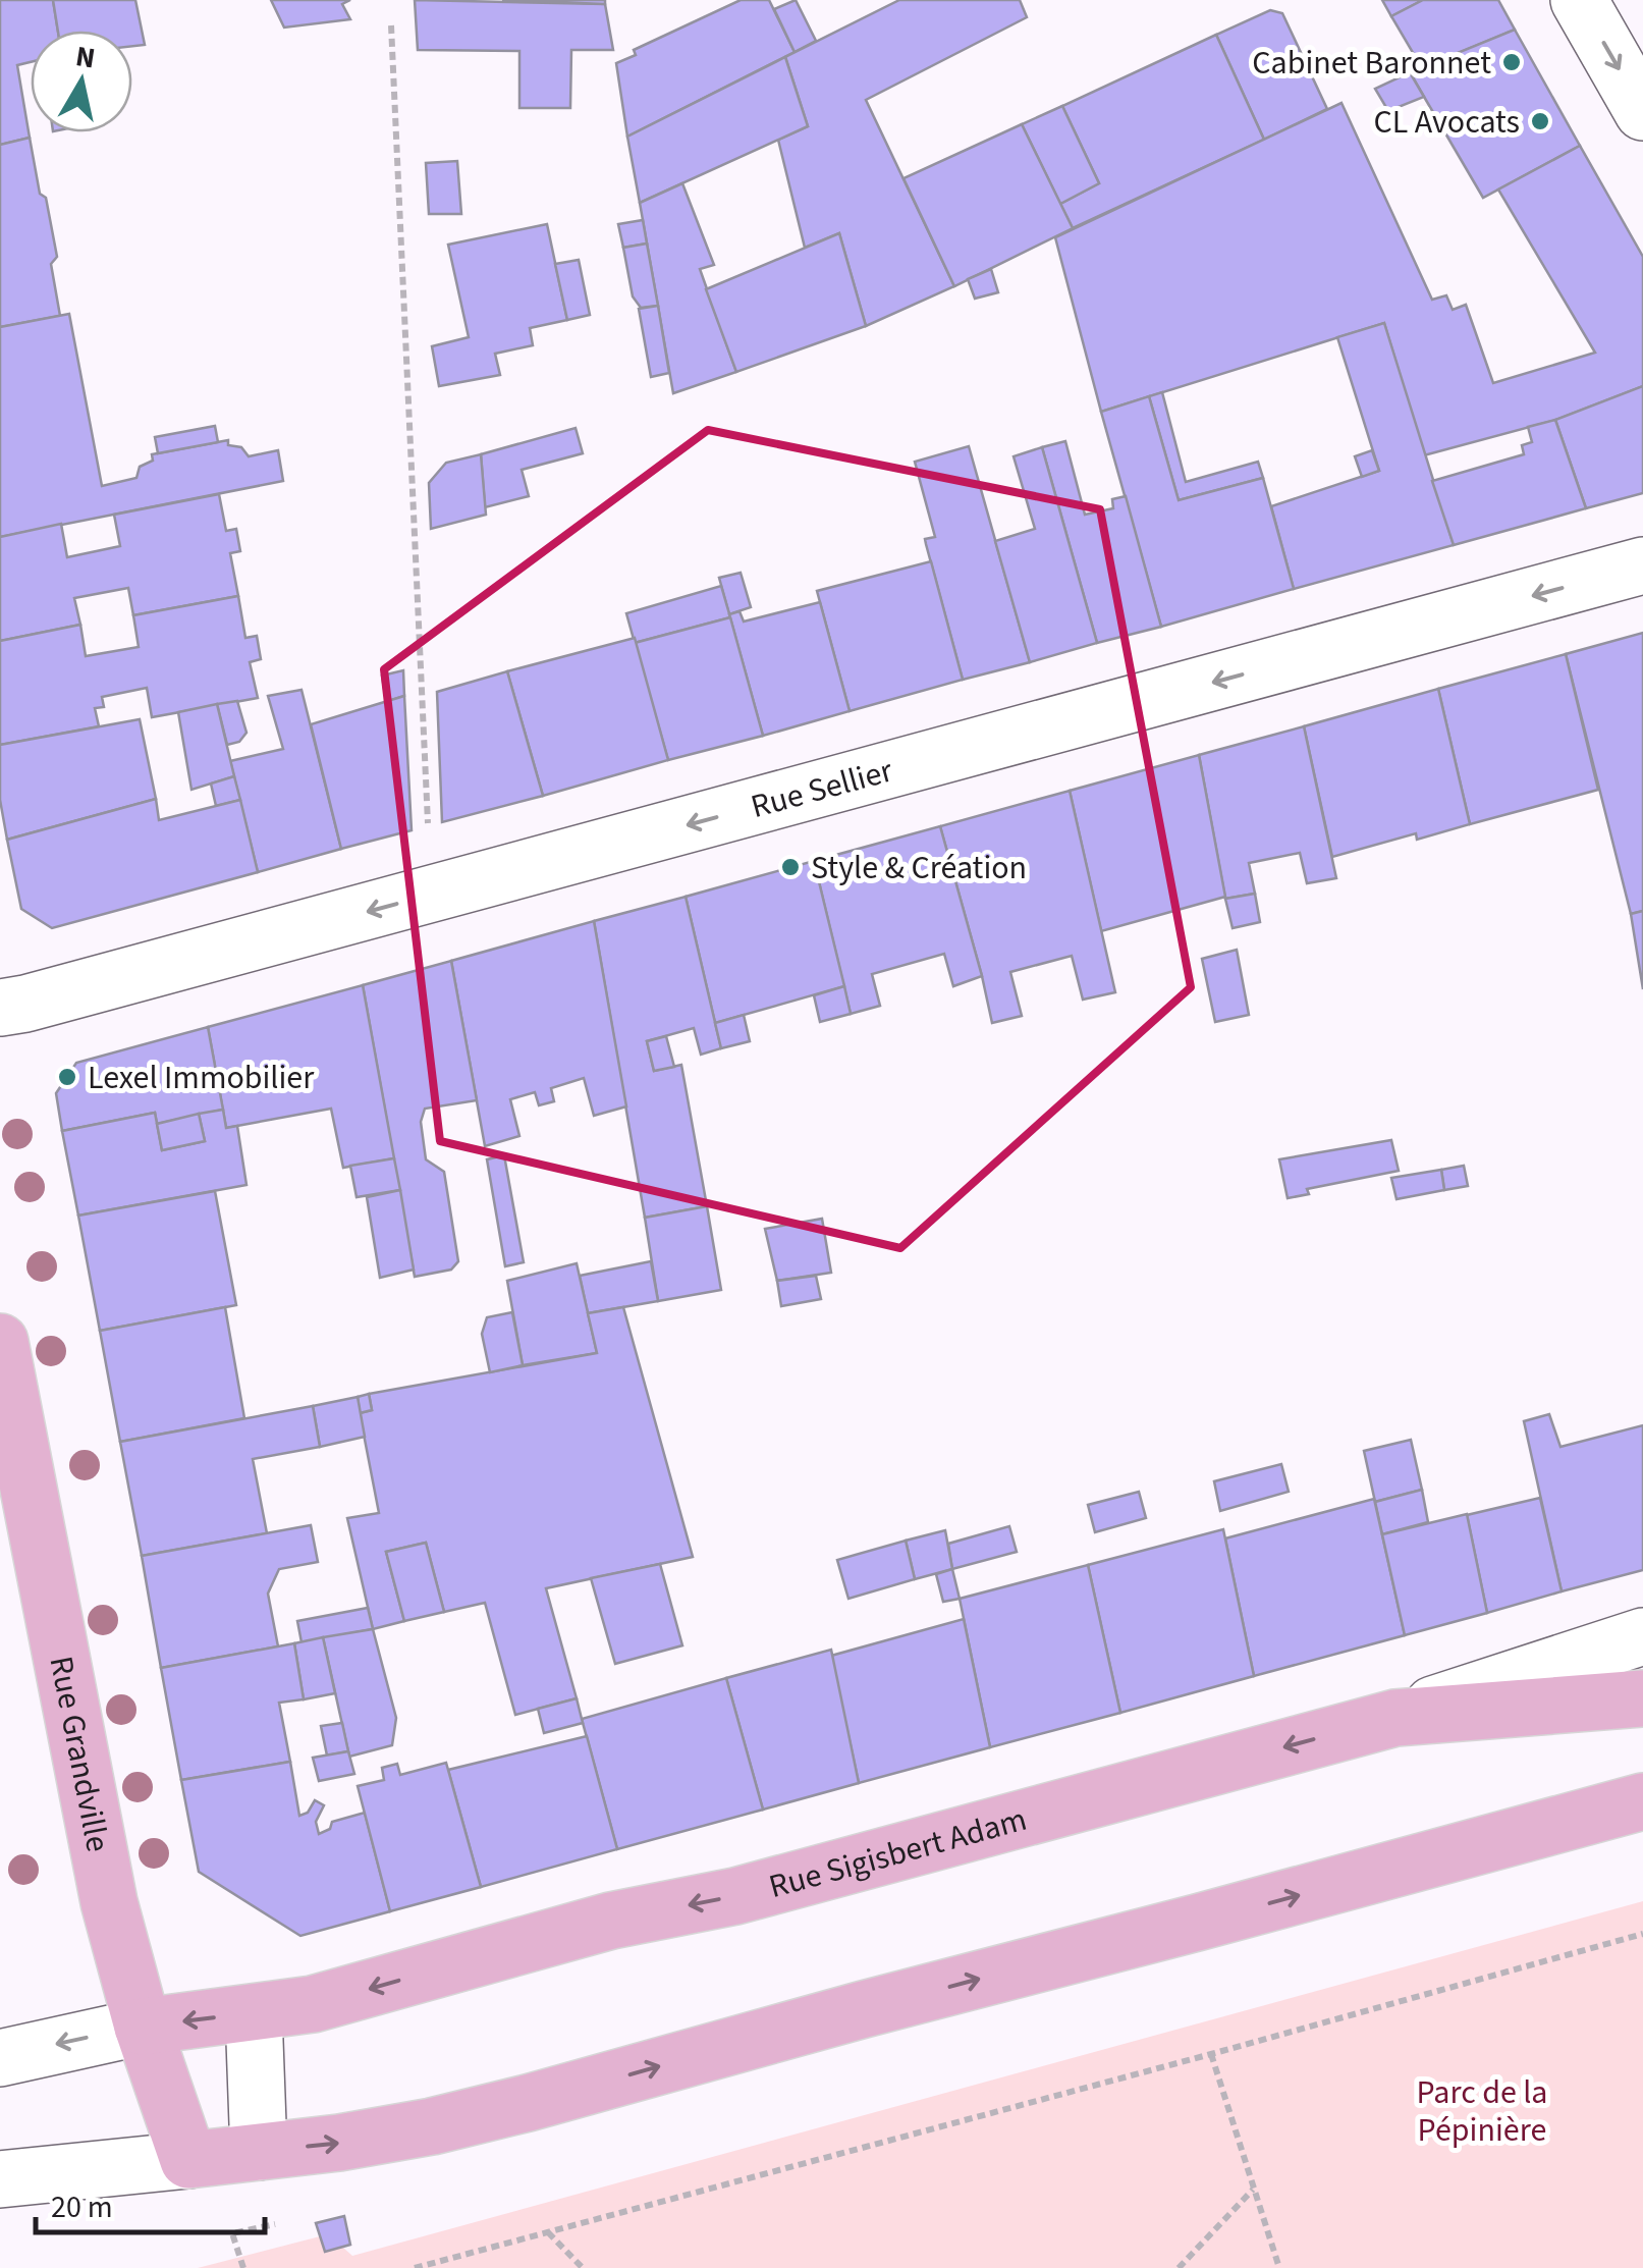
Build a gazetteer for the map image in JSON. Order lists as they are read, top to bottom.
{
  "streets": {
    "main road": ["Rue Grandville", "Rue Sigisbert Adam"],
    "street": ["Rue Sellier"]
  },
  "crossings": [
    ["Rue Grandville", "Rue Sigisbert Adam"]
  ],
  "one_way": ["Rue Sellier"],
  "parks": ["Parc de la Pépinière"],
  "places": [
    "Cabinet Baronnet",
    "CL Avocats",
    "Style & Création",
    "Lexel Immobilier"
  ],
  "scale_bar": "20 m",
  "north": "top"
}
